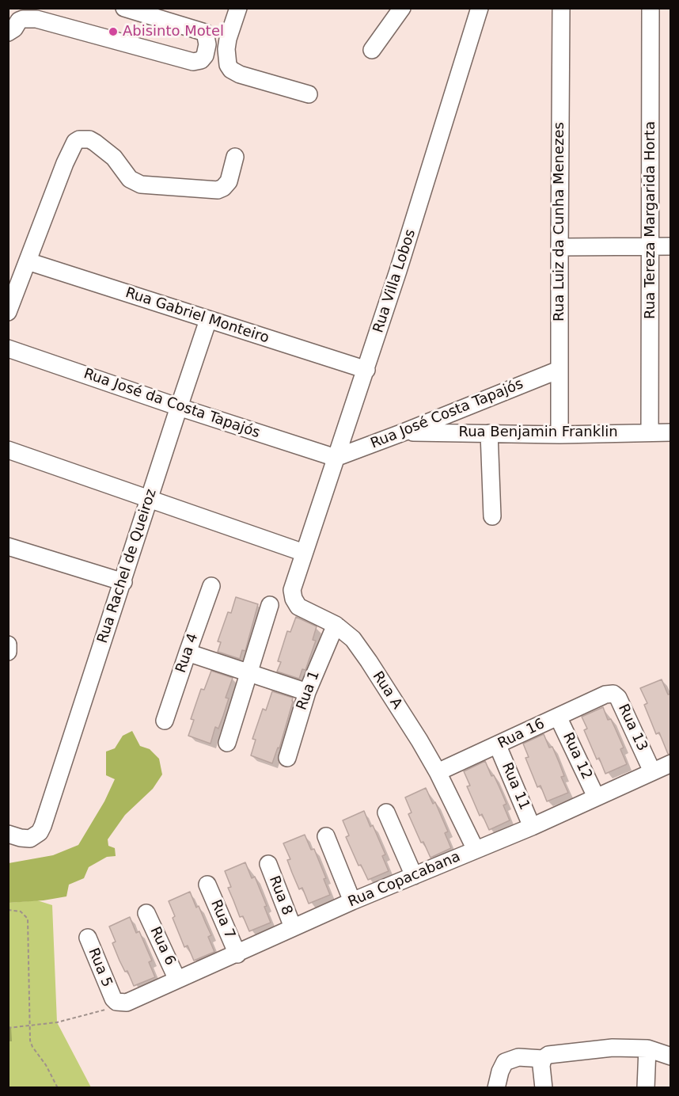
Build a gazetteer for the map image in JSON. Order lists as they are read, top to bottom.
{
  "streets": {
    "street": [
      "Rua Tereza Margarida Horta",
      "Rua Luiz da Cunha Menezes",
      "Rua Villa Lobos",
      "Rua Gabriel Monteiro",
      "Rua José da Costa Tapajós",
      "Rua José Costa Tapajós",
      "Rua Benjamin Franklin",
      "Rua Rachel de Queiroz",
      "Rua 4",
      "Rua 1",
      "Rua A",
      "Rua 13",
      "Rua 16",
      "Rua 12",
      "Rua 11",
      "Rua Copacabana",
      "Rua 8",
      "Rua 7",
      "Rua 6",
      "Rua 5"
    ]
  },
  "crossings": [
    ["Rua Tereza Margarida Horta", "Rua Benjamin Franklin"],
    ["Rua Luiz da Cunha Menezes", "Rua José Costa Tapajós"],
    ["Rua Luiz da Cunha Menezes", "Rua Benjamin Franklin"],
    ["Rua Villa Lobos", "Rua Gabriel Monteiro"],
    ["Rua Villa Lobos", "Rua José da Costa Tapajós"],
    ["Rua Villa Lobos", "Rua José Costa Tapajós"],
    ["Rua Villa Lobos", "Rua A"],
    ["Rua Gabriel Monteiro", "Rua Rachel de Queiroz"],
    ["Rua José da Costa Tapajós", "Rua José Costa Tapajós"],
    ["Rua José da Costa Tapajós", "Rua Rachel de Queiroz"],
    ["Rua José Costa Tapajós", "Rua Benjamin Franklin"],
    ["Rua 1", "Rua A"],
    ["Rua A", "Rua 16"],
    ["Rua A", "Rua Copacabana"],
    ["Rua 13", "Rua 16"],
    ["Rua 13", "Rua Copacabana"],
    ["Rua 16", "Rua 12"],
    ["Rua 16", "Rua 11"],
    ["Rua 12", "Rua Copacabana"],
    ["Rua 11", "Rua Copacabana"],
    ["Rua Copacabana", "Rua 8"],
    ["Rua Copacabana", "Rua 7"],
    ["Rua Copacabana", "Rua 6"],
    ["Rua Copacabana", "Rua 5"]
  ],
  "places": ["Abisinto Motel"]
}
